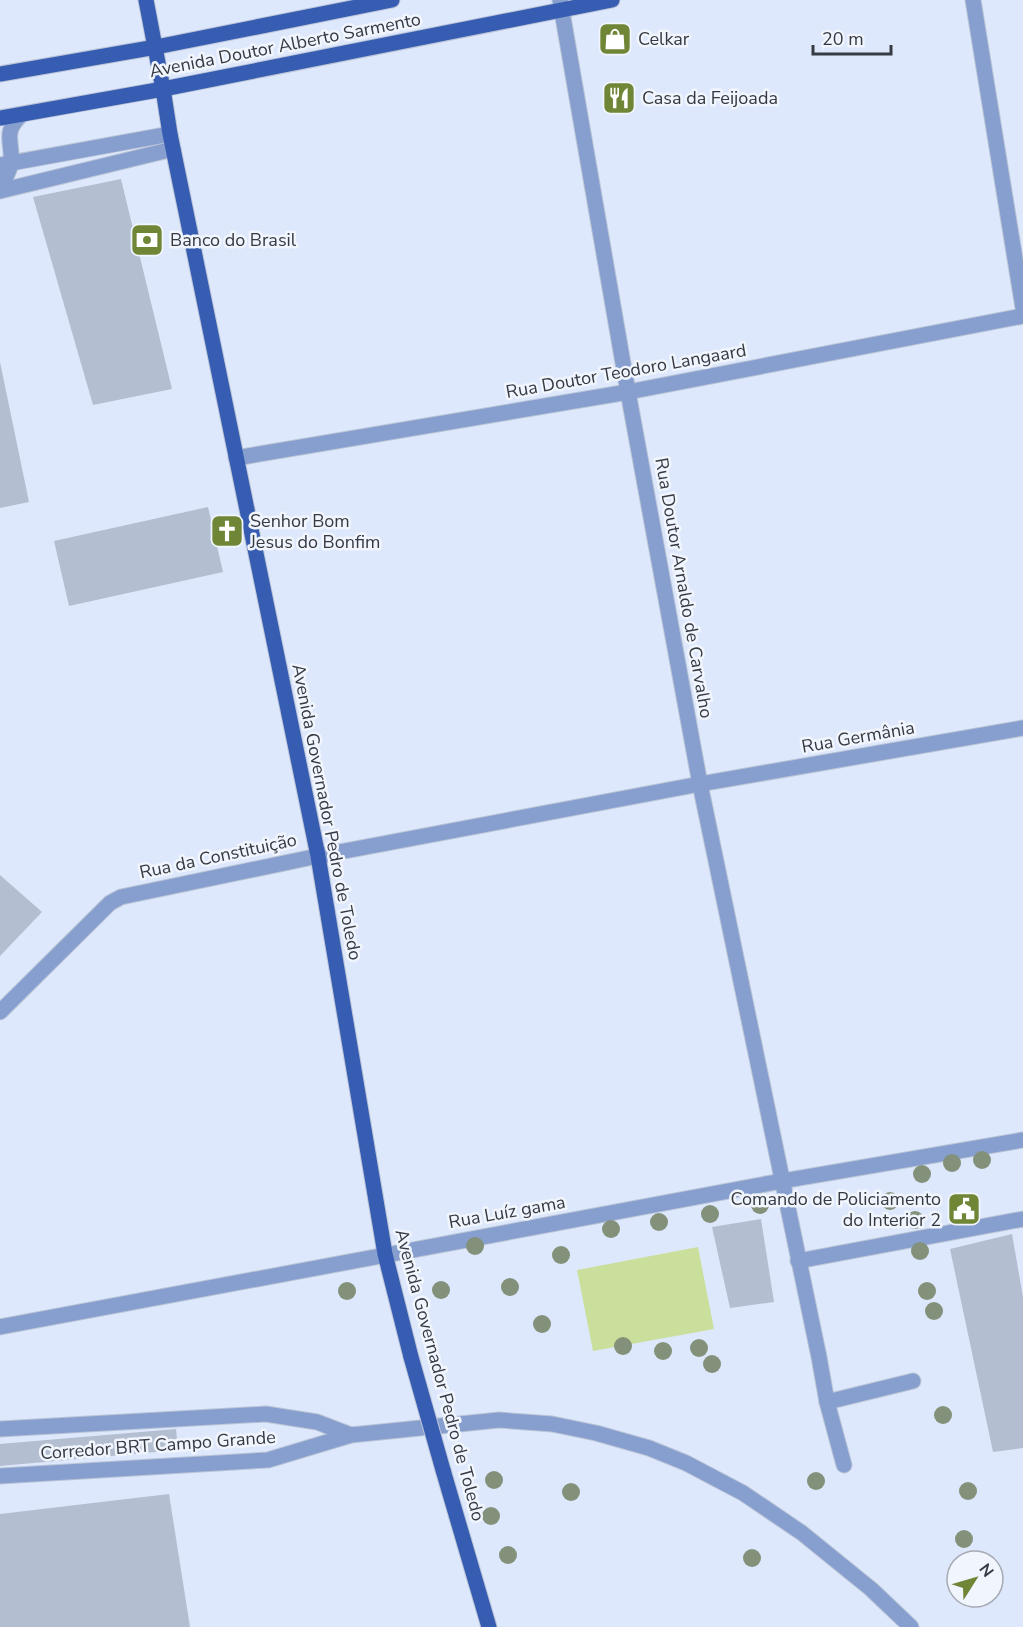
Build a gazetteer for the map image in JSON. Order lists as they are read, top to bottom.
{
  "streets": {
    "main road": ["Avenida Doutor Alberto Sarmento", "Avenida Governador Pedro de Toledo"],
    "street": [
      "Rua Doutor Teodoro Langaard",
      "Rua Doutor Arnaldo de Carvalho",
      "Rua Germânia",
      "Rua da Constituição",
      "Rua Luíz gama",
      "Corredor BRT Campo Grande"
    ]
  },
  "crossings": [
    ["Avenida Doutor Alberto Sarmento", "Rua Doutor Arnaldo de Carvalho"],
    ["Avenida Doutor Alberto Sarmento", "Avenida Governador Pedro de Toledo"],
    ["Rua Doutor Teodoro Langaard", "Rua Doutor Arnaldo de Carvalho"],
    ["Rua Doutor Teodoro Langaard", "Avenida Governador Pedro de Toledo"],
    ["Rua Doutor Arnaldo de Carvalho", "Rua Germânia"],
    ["Rua Doutor Arnaldo de Carvalho", "Rua da Constituição"],
    ["Rua Doutor Arnaldo de Carvalho", "Rua Luíz gama"],
    ["Rua Germânia", "Rua da Constituição"],
    ["Avenida Governador Pedro de Toledo", "Rua da Constituição"],
    ["Avenida Governador Pedro de Toledo", "Rua Luíz gama"]
  ],
  "places": {
    "shop": ["Celkar"],
    "restaurant": ["Casa da Feijoada"],
    "bank": ["Banco do Brasil"],
    "church": ["Senhor Bom Jesus do Bonfim"],
    "public building": ["Comando de Policiamento do Interior 2"]
  },
  "scale_bar": "20 m",
  "north": "top right"
}
